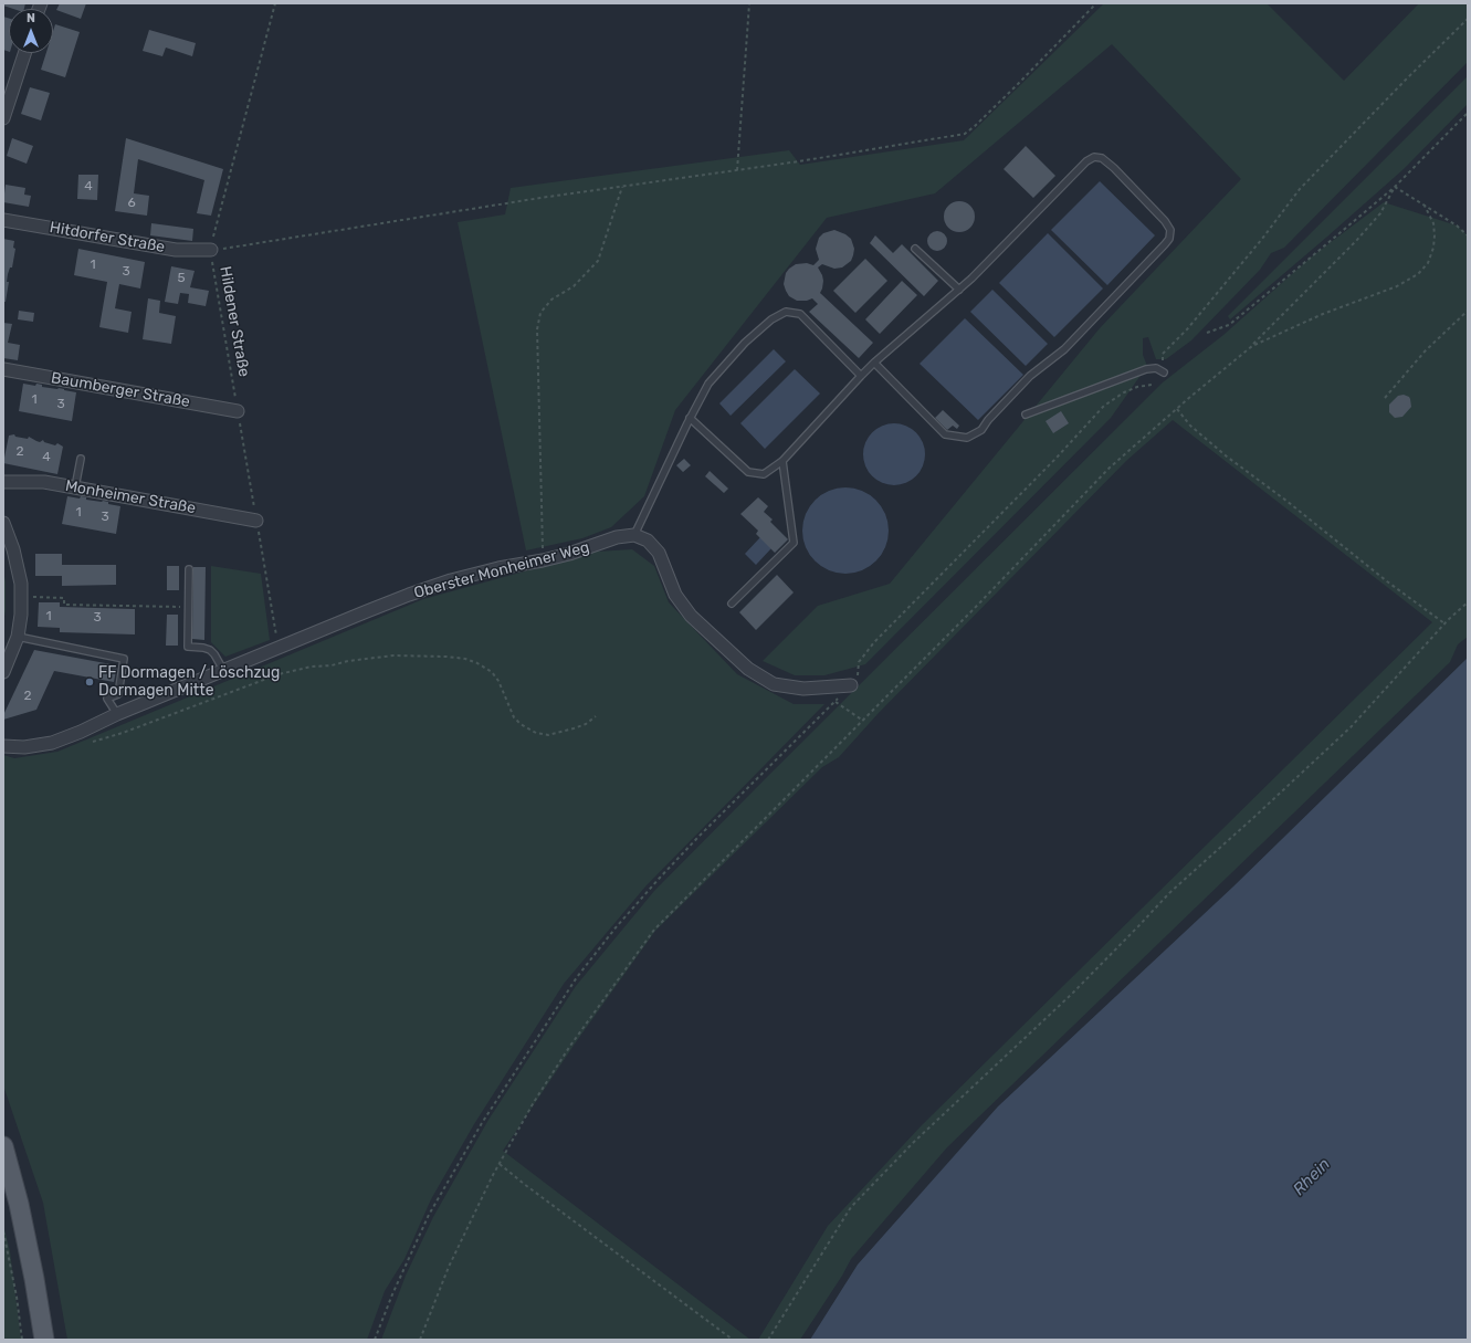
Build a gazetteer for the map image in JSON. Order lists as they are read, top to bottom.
{
  "streets": {
    "street": [
      "Hitdorfer Straße",
      "Baumberger Straße",
      "Monheimer Straße",
      "Oberster Monheimer Weg"
    ],
    "path": ["Hildener Straße"]
  },
  "crossings": [
    ["Hitdorfer Straße", "Hildener Straße"],
    ["Hildener Straße", "Baumberger Straße"],
    ["Hildener Straße", "Monheimer Straße"],
    ["Hildener Straße", "Oberster Monheimer Weg"]
  ],
  "water": ["Rhein"],
  "places": ["FF Dormagen / Löschzug Dormagen Mitte"],
  "house_numbers": [
    "4",
    "6",
    "1",
    "3",
    "5",
    "1",
    "3",
    "2",
    "4",
    "1",
    "3",
    "1",
    "3",
    "2"
  ],
  "north": "top"
}
